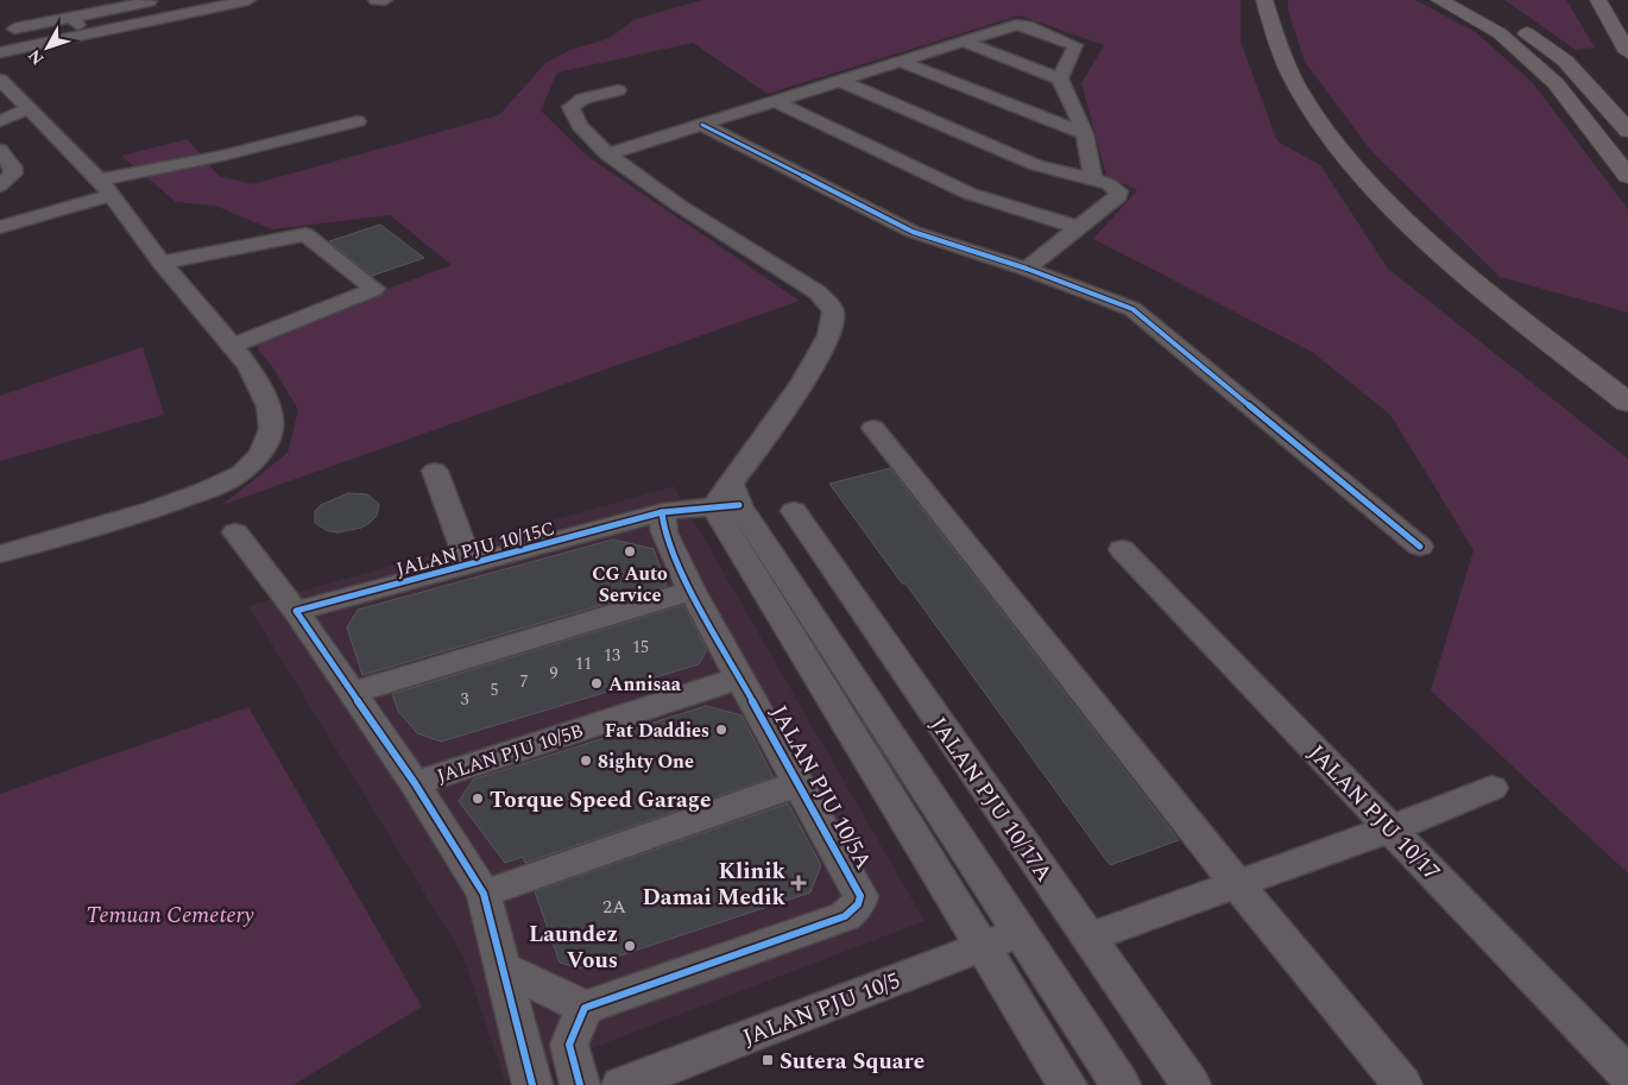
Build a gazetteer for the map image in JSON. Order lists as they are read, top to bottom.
{
  "streets": {
    "street": [
      "JALAN PJU 10/15C",
      "JALAN PJU 10/5B",
      "JALAN PJU 10/5A",
      "JALAN PJU 10/17A",
      "JALAN PJU 10/17",
      "JALAN PJU 10/5"
    ]
  },
  "crossings": [
    ["JALAN PJU 10/15C", "JALAN PJU 10/5A"],
    ["JALAN PJU 10/5B", "JALAN PJU 10/5A"]
  ],
  "parks": ["Temuan Cemetery"],
  "places": {
    "other": [
      "CG Auto Service",
      "Annisaa",
      "Fat Daddies",
      "8ighty One",
      "Torque Speed Garage",
      "Laundez Vous"
    ],
    "health": ["Klinik Damai Medik"],
    "transit": ["Sutera Square"]
  },
  "house_numbers": [
    "15",
    "13",
    "11",
    "9",
    "7",
    "5",
    "3",
    "2A"
  ],
  "north": "bottom left"
}
